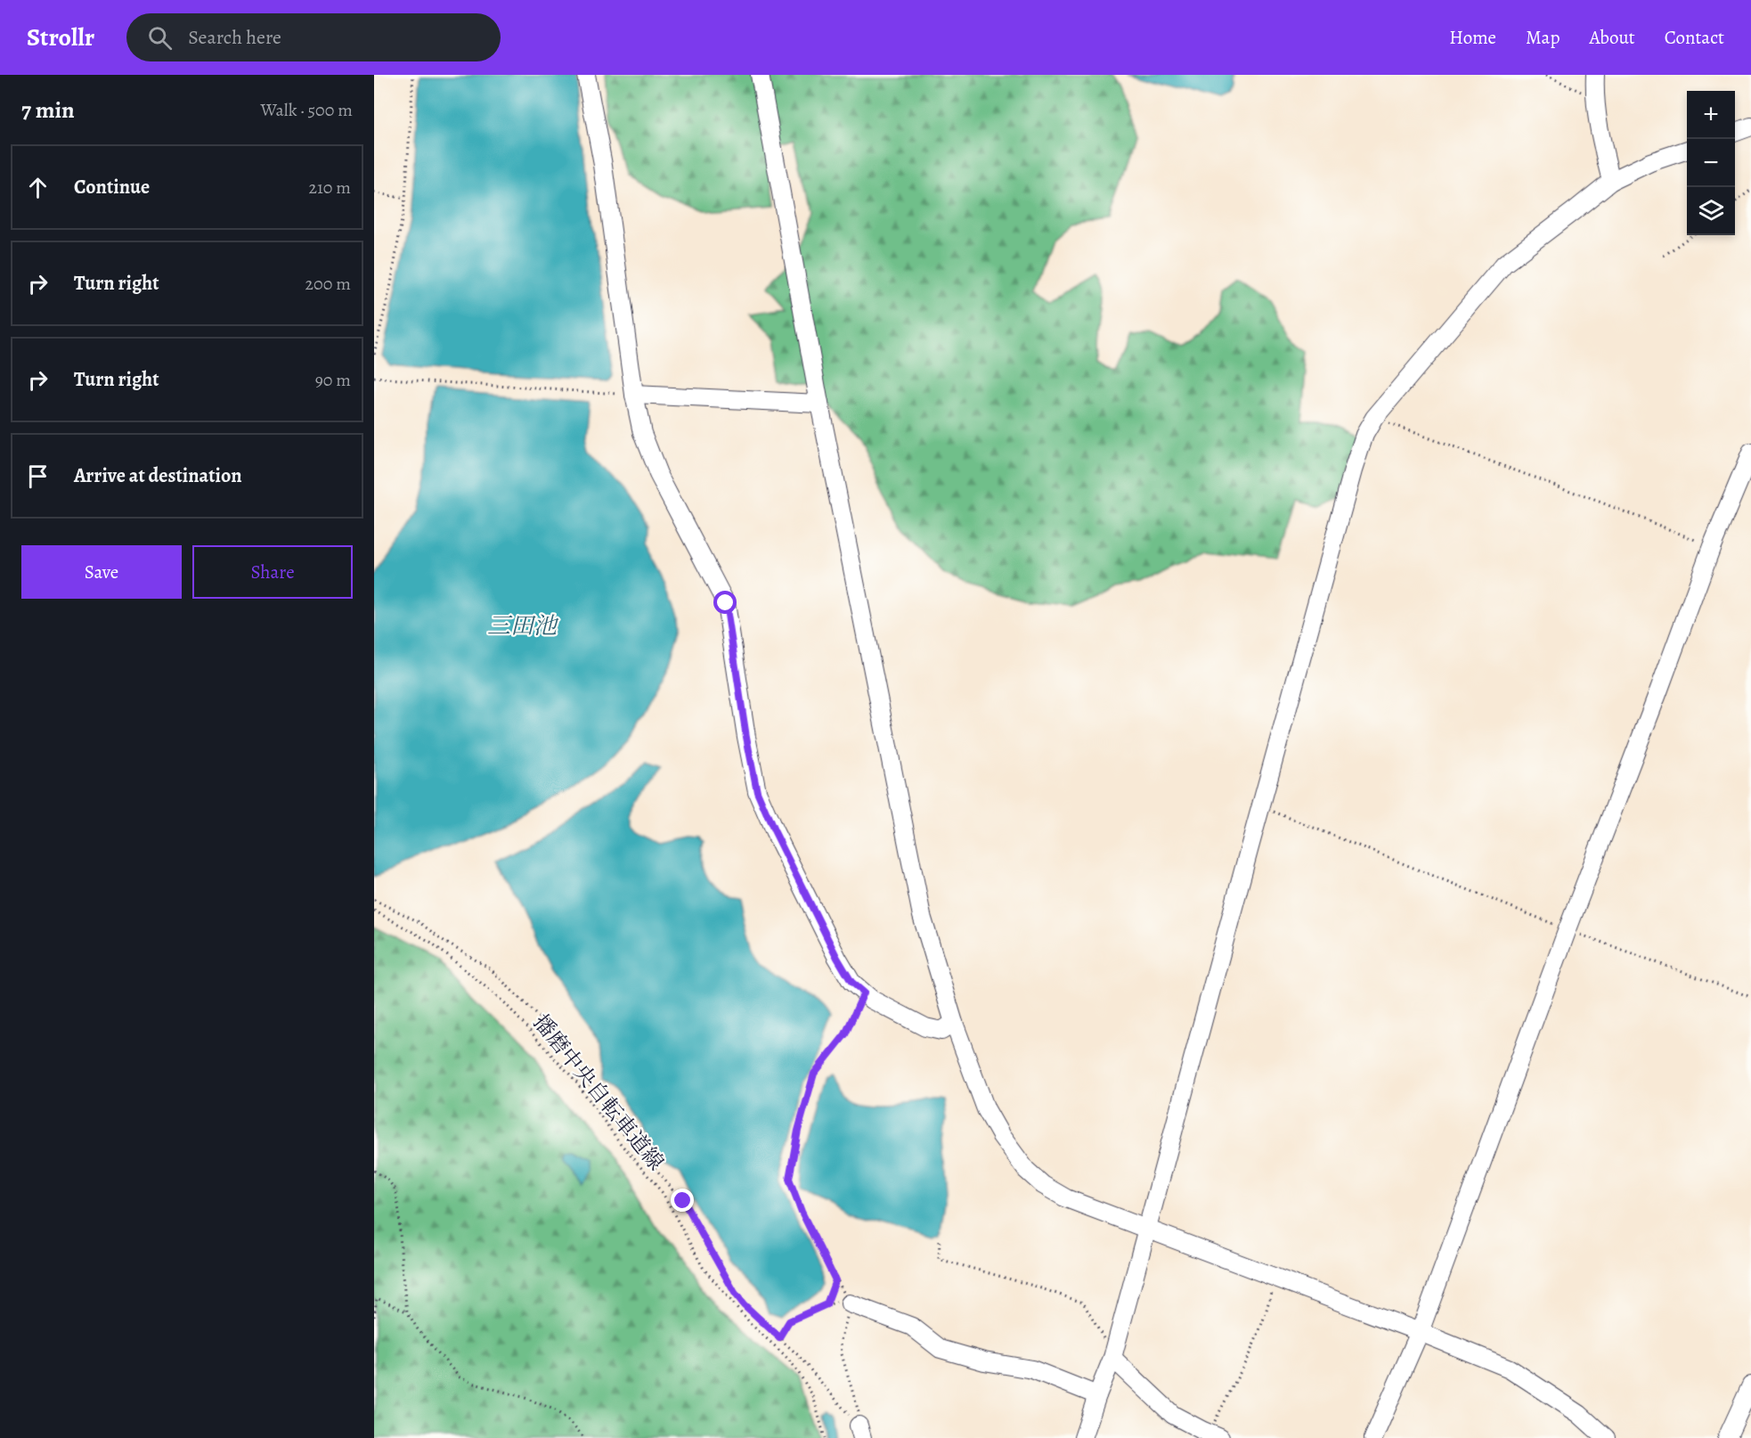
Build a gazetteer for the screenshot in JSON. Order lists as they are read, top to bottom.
{
  "streets": {
    "path": ["播磨中央自転車道線"]
  },
  "water": ["三田池"],
  "page": {
    "header": "Strollr",
    "search": "Search here",
    "nav": [
      "Home",
      "Map",
      "About",
      "Contact"
    ],
    "heading": ["7 min", "Walk · 500 m"],
    "map_buttons": ["+", "−"],
    "list": [
      ["Continue", "210 m"],
      ["Turn right", "200 m"],
      ["Turn right", "90 m"],
      "Arrive at destination"
    ],
    "buttons": ["Save", "Share"]
  }
}
